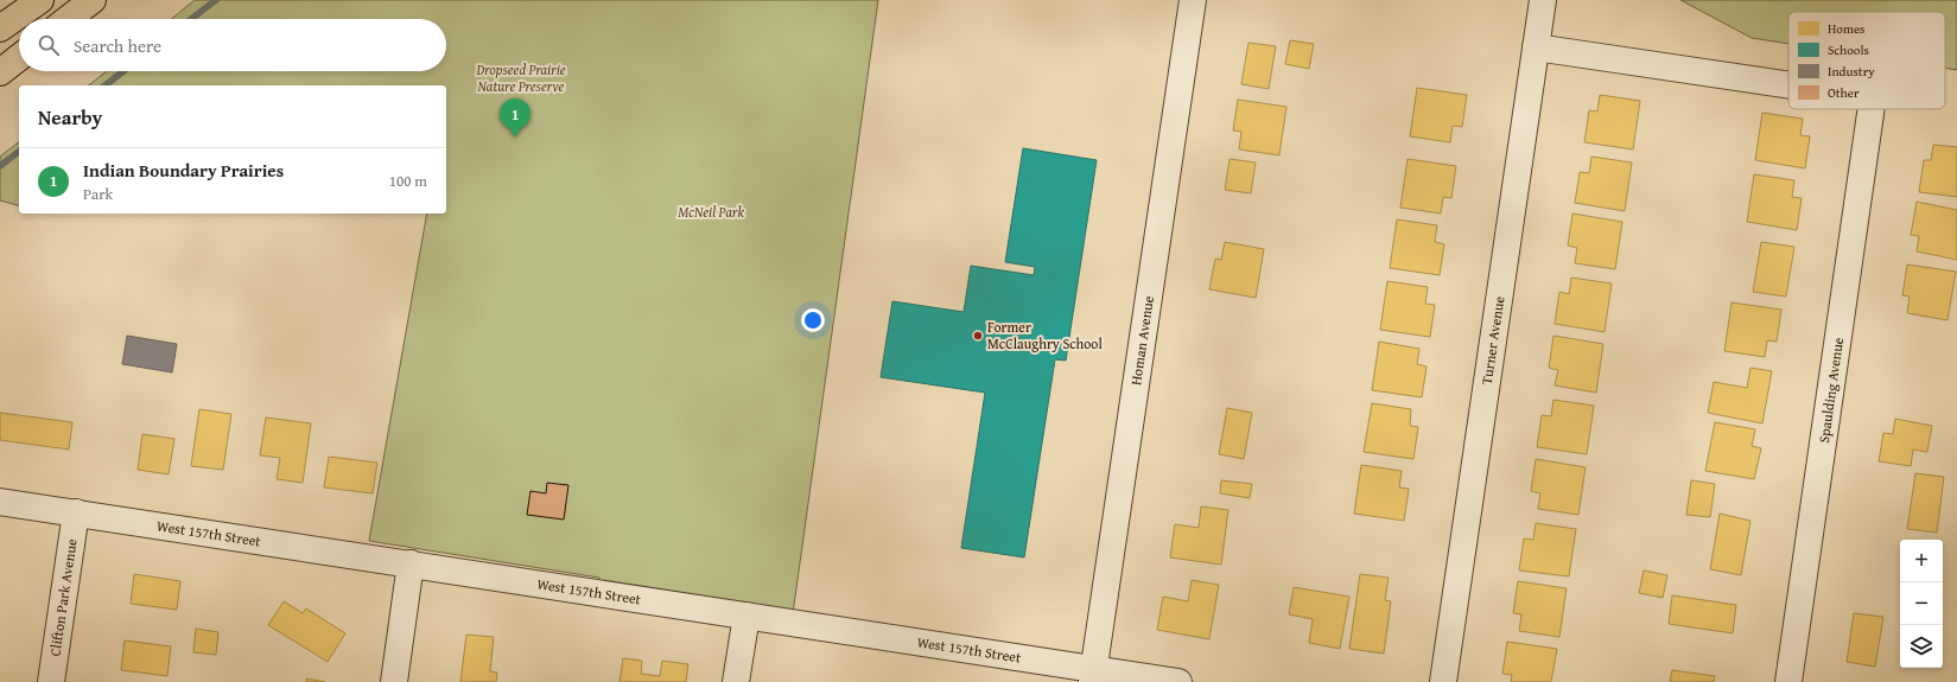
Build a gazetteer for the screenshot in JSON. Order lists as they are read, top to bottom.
{
  "streets": {
    "street": [
      "Homan Avenue",
      "Turner Avenue",
      "Spaulding Avenue",
      "West 157th Street",
      "Clifton Park Avenue"
    ]
  },
  "crossings": [
    ["Homan Avenue", "West 157th Street"],
    ["Turner Avenue", "Spaulding Avenue"],
    ["West 157th Street", "Clifton Park Avenue"]
  ],
  "parks": ["Dropseed Prairie Nature Preserve", "McNeil Park"],
  "places": ["Former McClaughry School"],
  "legend": [
    "Homes",
    "Schools",
    "Industry",
    "Other"
  ],
  "page": {
    "search": "Search here",
    "heading": "Nearby",
    "pins": "1",
    "list": [
      {
        "mark": "1",
        "name": "Indian Boundary Prairies",
        "note": "Park",
        "value": "100 m"
      }
    ],
    "map_buttons": ["+", "−"]
  }
}
